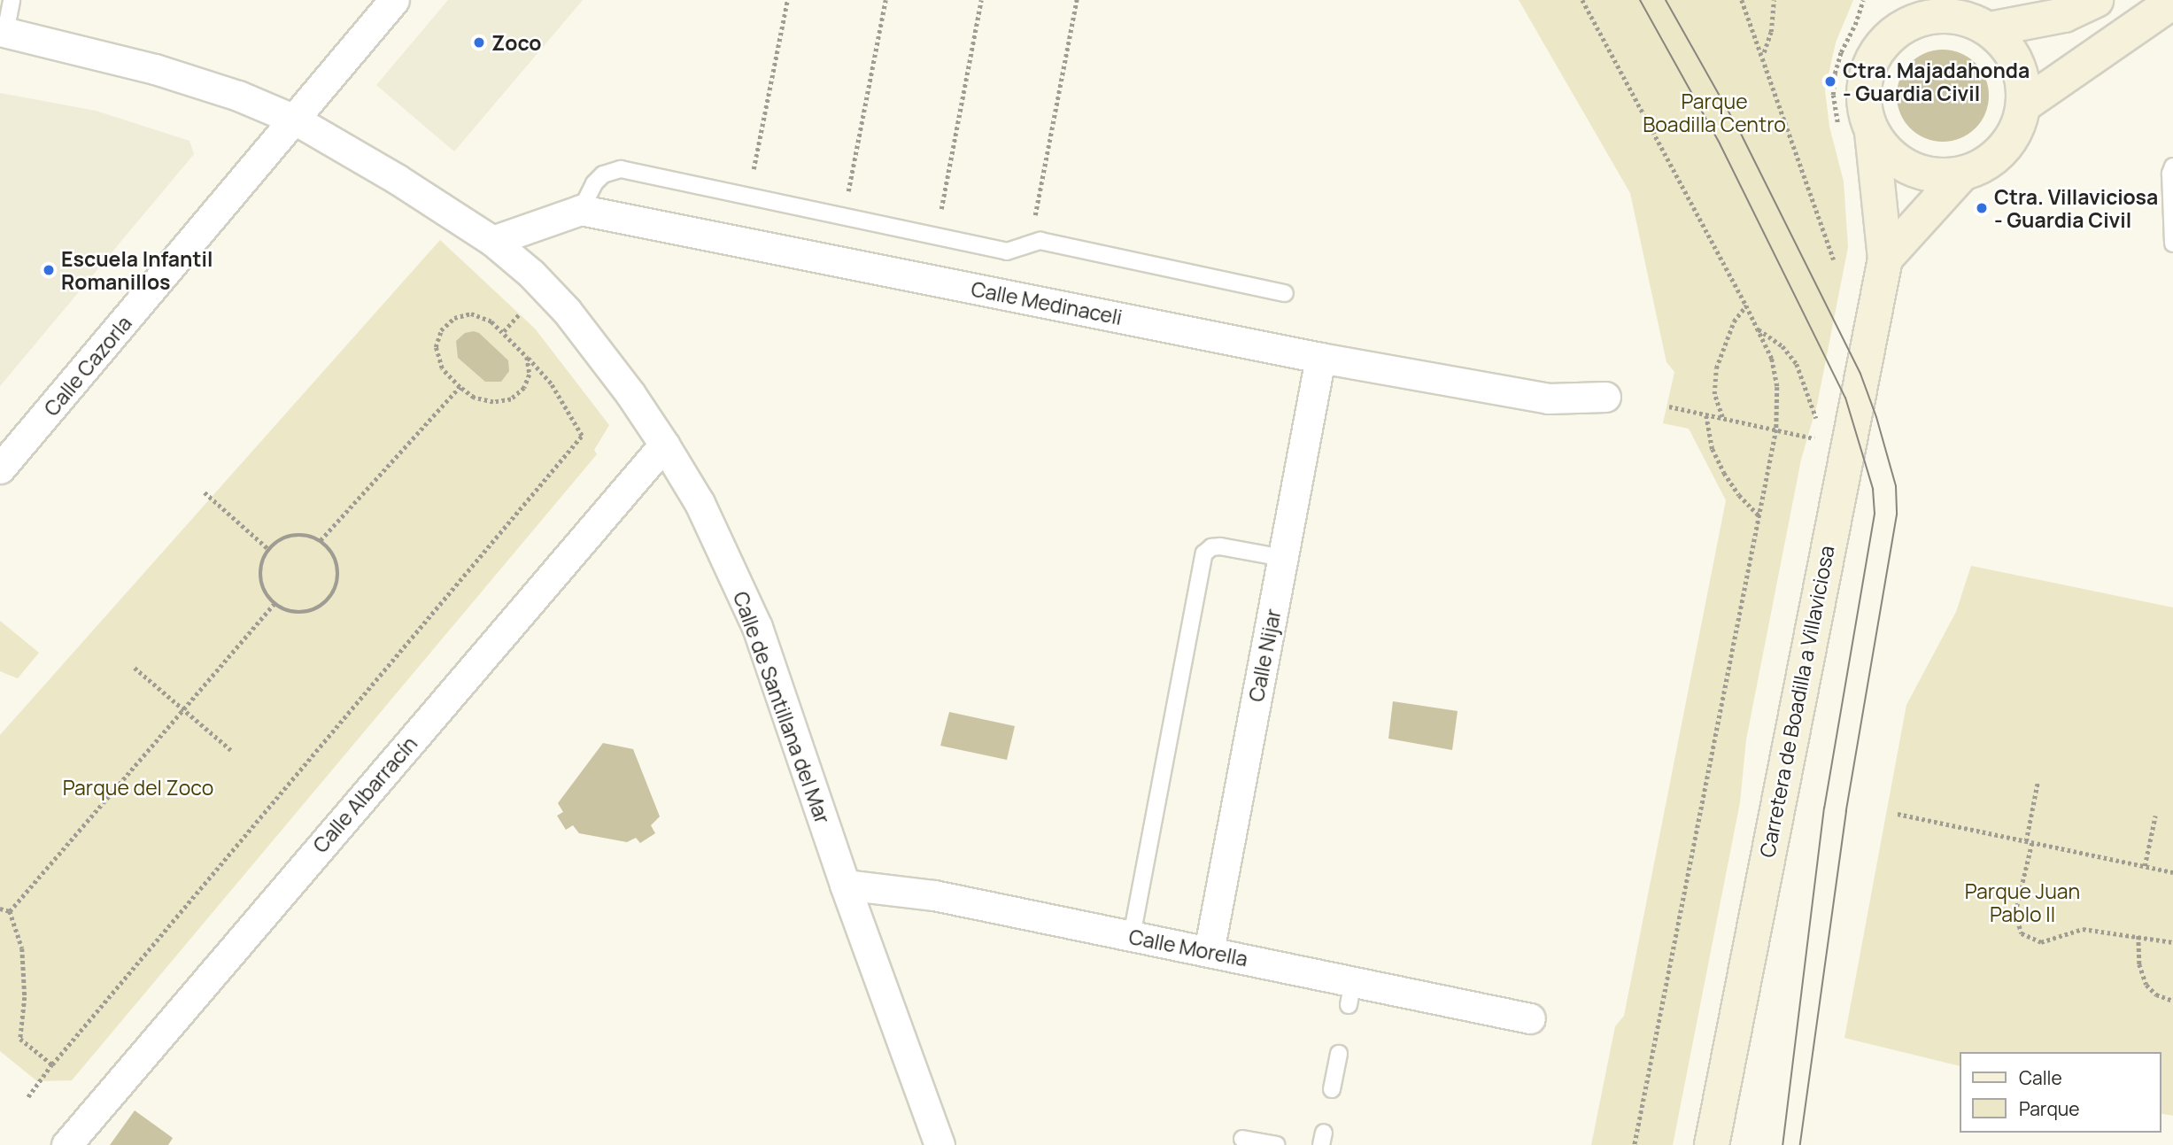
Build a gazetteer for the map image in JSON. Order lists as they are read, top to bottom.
{
  "streets": {
    "street": [
      "Calle Medinaceli",
      "Calle Cazorla",
      "Calle Nijar",
      "Carretera de Boadilla a Villaviciosa",
      "Calle de Santillana del Mar",
      "Calle Albarracín",
      "Calle Morella"
    ]
  },
  "crossings": [
    ["Calle Medinaceli", "Calle Nijar"],
    ["Calle Cazorla", "Calle de Santillana del Mar"],
    ["Calle Nijar", "Calle Morella"],
    ["Calle de Santillana del Mar", "Calle Albarracín"],
    ["Calle de Santillana del Mar", "Calle Morella"]
  ],
  "parks": ["Parque Boadilla Centro", "Parque del Zoco", "Parque Juan Pablo II"],
  "places": [
    "Zoco",
    "Ctra. Majadahonda - Guardia Civil",
    "Ctra. Villaviciosa - Guardia Civil",
    "Escuela Infantil Romanillos"
  ],
  "legend": ["Calle", "Parque"]
}
